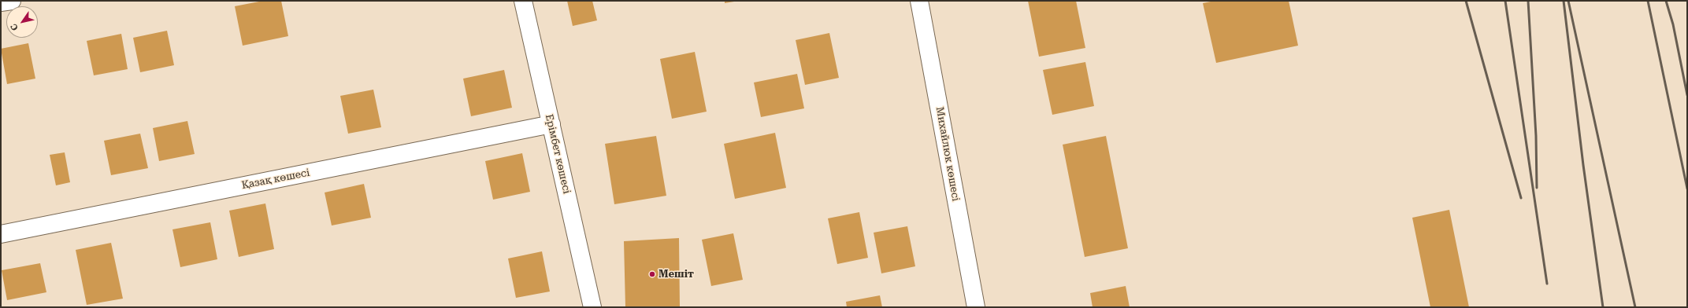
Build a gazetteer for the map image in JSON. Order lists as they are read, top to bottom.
{
  "streets": {
    "street": ["Ерімбет көшесі", "Михайлюк көшесі", "Қазақ көшесі"]
  },
  "crossings": [
    ["Ерімбет көшесі", "Қазақ көшесі"]
  ],
  "places": ["Мешіт"],
  "north": "bottom left"
}
